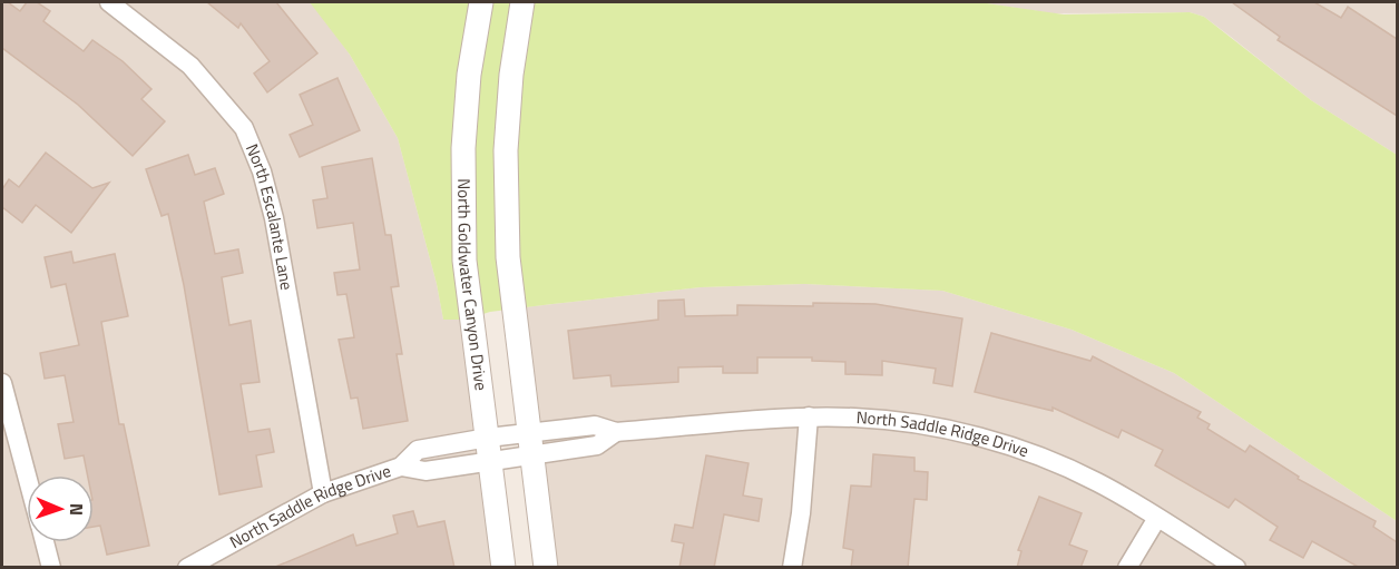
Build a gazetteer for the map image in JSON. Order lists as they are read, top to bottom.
{
  "streets": {
    "street": ["North Escalante Lane", "North Goldwater Canyon Drive", "North Saddle Ridge Drive"]
  },
  "crossings": [
    ["North Escalante Lane", "North Saddle Ridge Drive"],
    ["North Goldwater Canyon Drive", "North Saddle Ridge Drive"]
  ],
  "north": "right"
}
